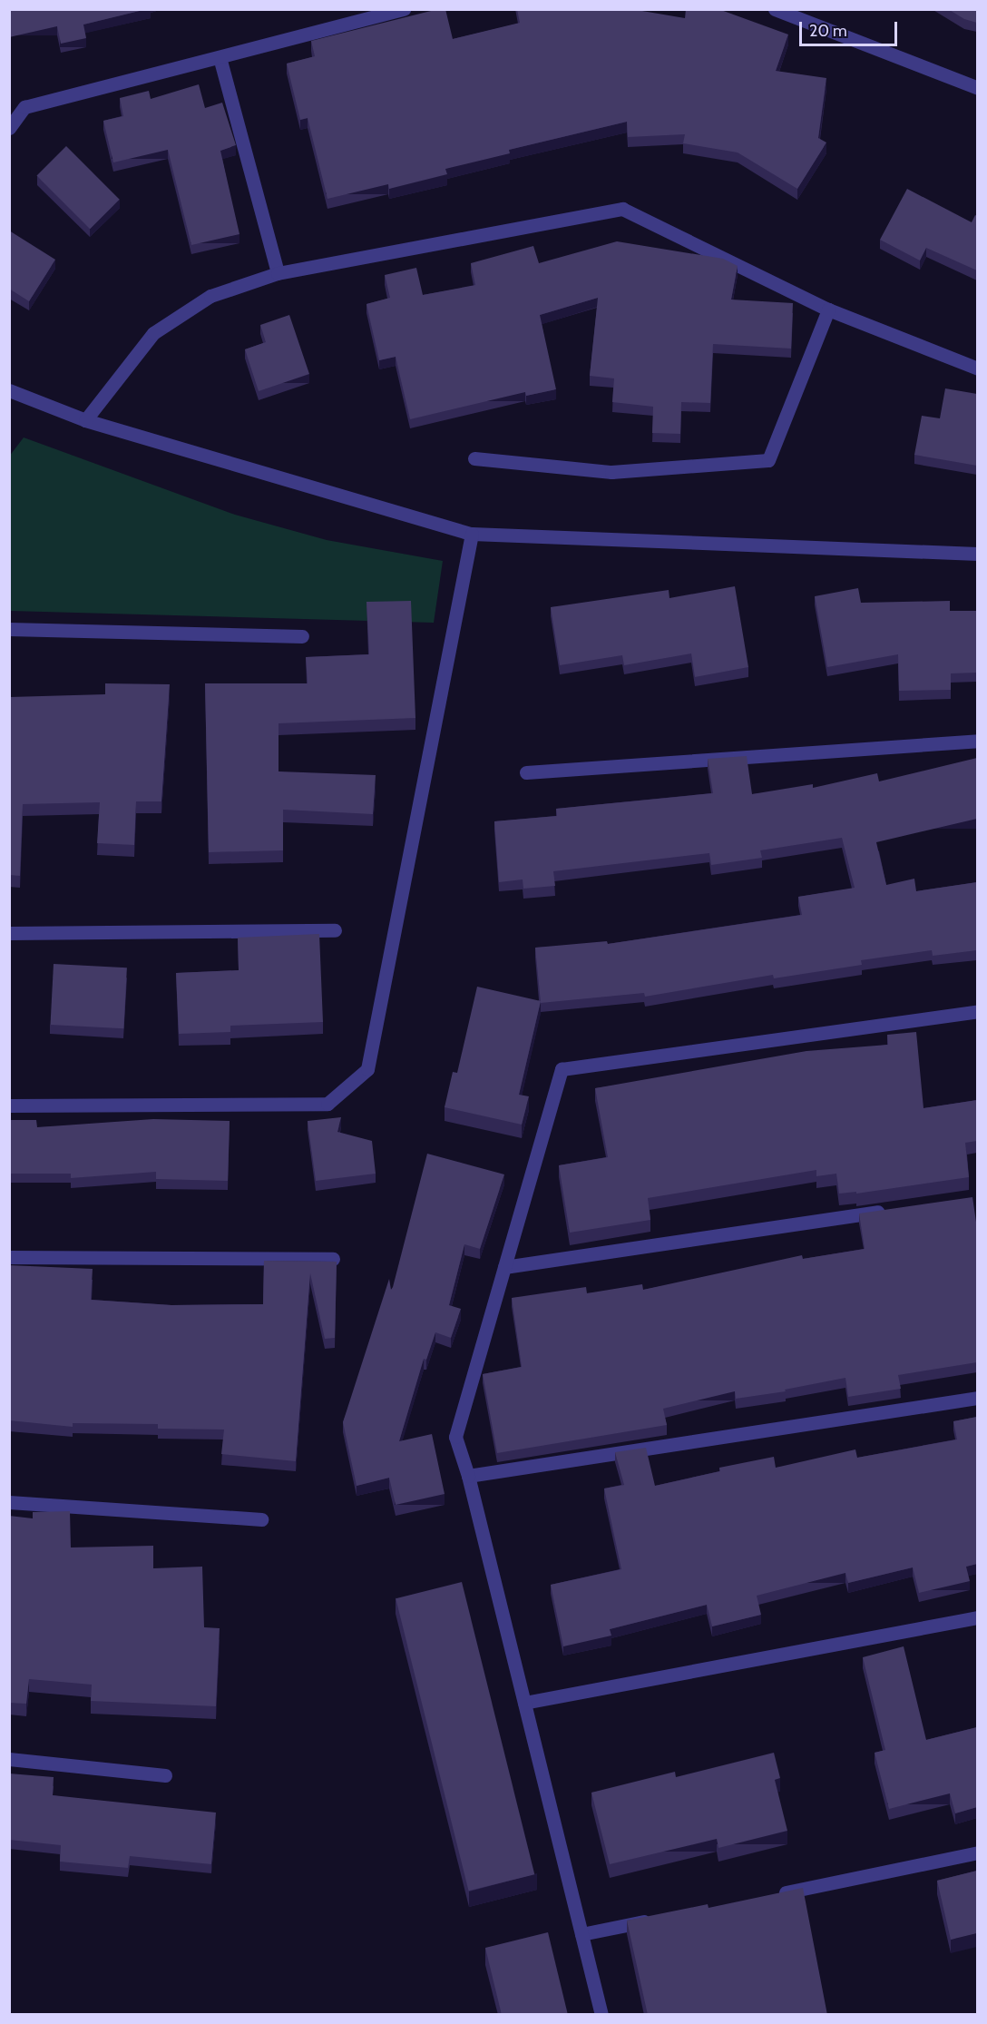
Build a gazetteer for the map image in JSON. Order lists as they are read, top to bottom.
{
  "scale_bar": "20 m"
}
